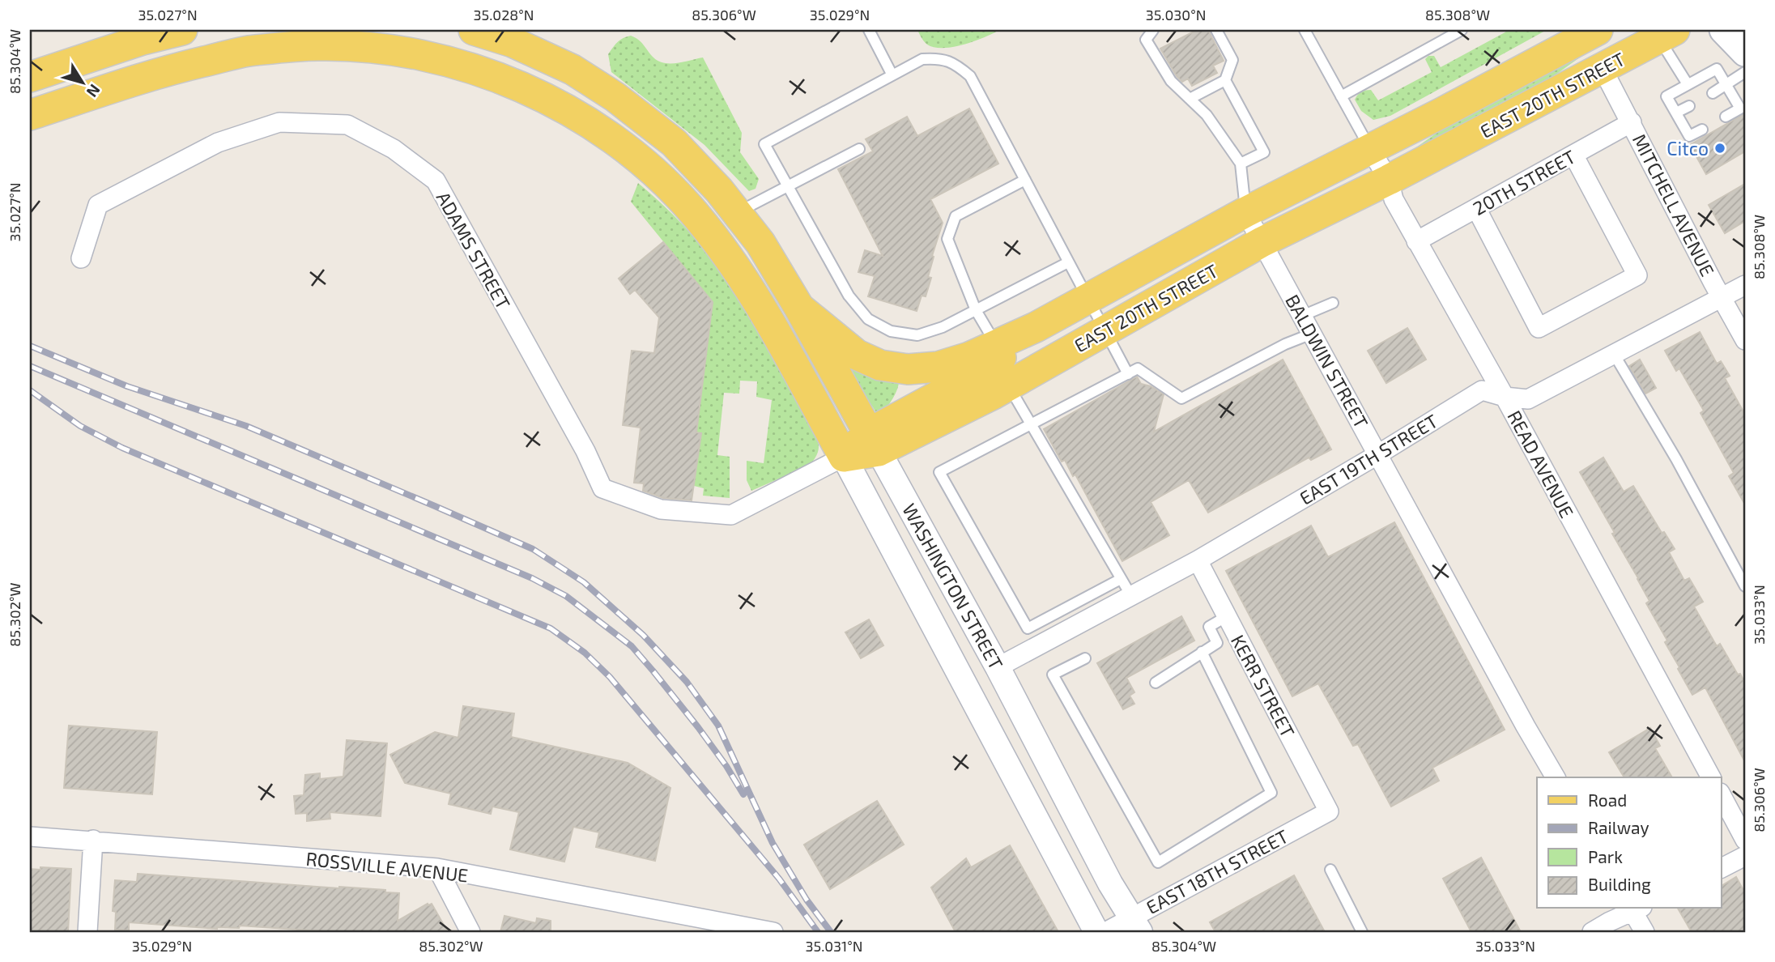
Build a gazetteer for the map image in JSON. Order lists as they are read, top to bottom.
{
  "streets": {
    "main road": ["EAST 20TH STREET", "WASHINGTON STREET"],
    "street": [
      "20TH STREET",
      "MITCHELL AVENUE",
      "ADAMS STREET",
      "BALDWIN STREET",
      "EAST 19TH STREET",
      "READ AVENUE",
      "KERR STREET",
      "ROSSVILLE AVENUE",
      "EAST 18TH STREET"
    ]
  },
  "crossings": [
    ["EAST 20TH STREET", "MITCHELL AVENUE"],
    ["EAST 20TH STREET", "ADAMS STREET"],
    ["EAST 20TH STREET", "BALDWIN STREET"],
    ["EAST 20TH STREET", "READ AVENUE"],
    ["EAST 20TH STREET", "WASHINGTON STREET"],
    ["20TH STREET", "MITCHELL AVENUE"],
    ["20TH STREET", "READ AVENUE"],
    ["MITCHELL AVENUE", "EAST 19TH STREET"],
    ["BALDWIN STREET", "EAST 19TH STREET"],
    ["EAST 19TH STREET", "READ AVENUE"],
    ["EAST 19TH STREET", "WASHINGTON STREET"],
    ["EAST 19TH STREET", "KERR STREET"],
    ["WASHINGTON STREET", "EAST 18TH STREET"],
    ["KERR STREET", "EAST 18TH STREET"]
  ],
  "places": ["Citco"],
  "legend": [
    "Road",
    "Railway",
    "Park",
    "Building"
  ],
  "north": "bottom right",
  "coordinates": [
    "35.027°N",
    "35.028°N",
    "85.306°W",
    "35.029°N",
    "35.030°N",
    "85.308°W",
    "85.304°W",
    "85.302°W",
    "35.033°N",
    "35.031°N"
  ]
}
